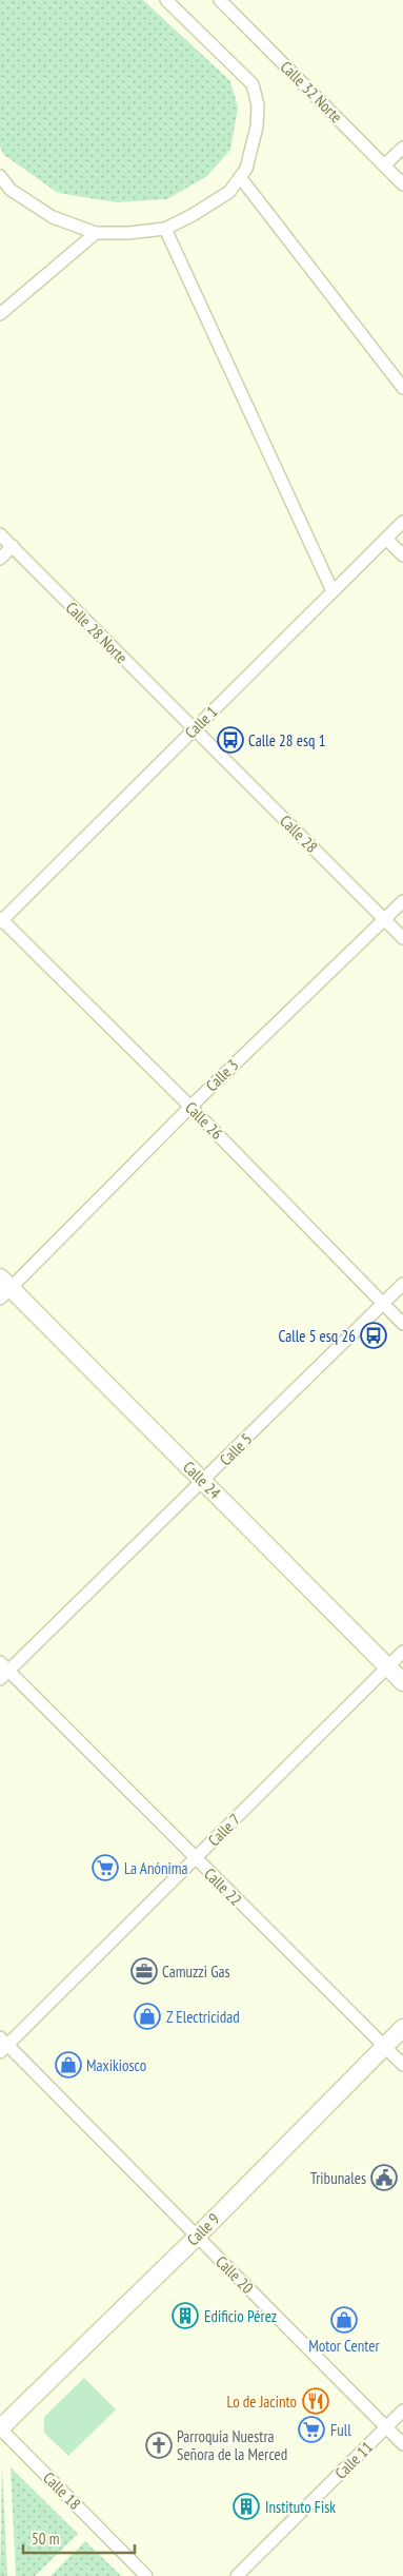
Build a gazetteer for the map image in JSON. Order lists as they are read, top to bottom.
{
  "streets": {
    "main road": ["Calle 24", "Calle 9"],
    "street": [
      "Calle 32 Norte",
      "Calle 28 Norte",
      "Calle 1",
      "Calle 28",
      "Calle 3",
      "Calle 26",
      "Calle 5",
      "Calle 7",
      "Calle 22",
      "Calle 20",
      "Calle 11",
      "Calle 18"
    ]
  },
  "crossings": [
    ["Calle 28 Norte", "Calle 1"],
    ["Calle 28 Norte", "Calle 28"],
    ["Calle 1", "Calle 28"],
    ["Calle 1", "Calle 26"],
    ["Calle 28", "Calle 3"],
    ["Calle 3", "Calle 26"],
    ["Calle 3", "Calle 24"],
    ["Calle 26", "Calle 5"],
    ["Calle 5", "Calle 24"],
    ["Calle 5", "Calle 22"],
    ["Calle 24", "Calle 7"],
    ["Calle 7", "Calle 22"],
    ["Calle 7", "Calle 20"],
    ["Calle 22", "Calle 9"],
    ["Calle 9", "Calle 20"],
    ["Calle 9", "Calle 18"],
    ["Calle 20", "Calle 11"]
  ],
  "places": {
    "bus stop": ["Calle 28 esq 1", "Calle 5 esq 26"],
    "supermarket": ["La Anónima", "Full"],
    "office": ["Camuzzi Gas"],
    "shop": ["Z Electricidad", "Maxikiosco", "Motor Center"],
    "public building": ["Tribunales"],
    "building": ["Edificio Pérez", "Instituto Fisk"],
    "restaurant": ["Lo de Jacinto"],
    "church": ["Parroquia Nuestra Señora de la Merced"]
  },
  "scale_bar": "50 m"
}
